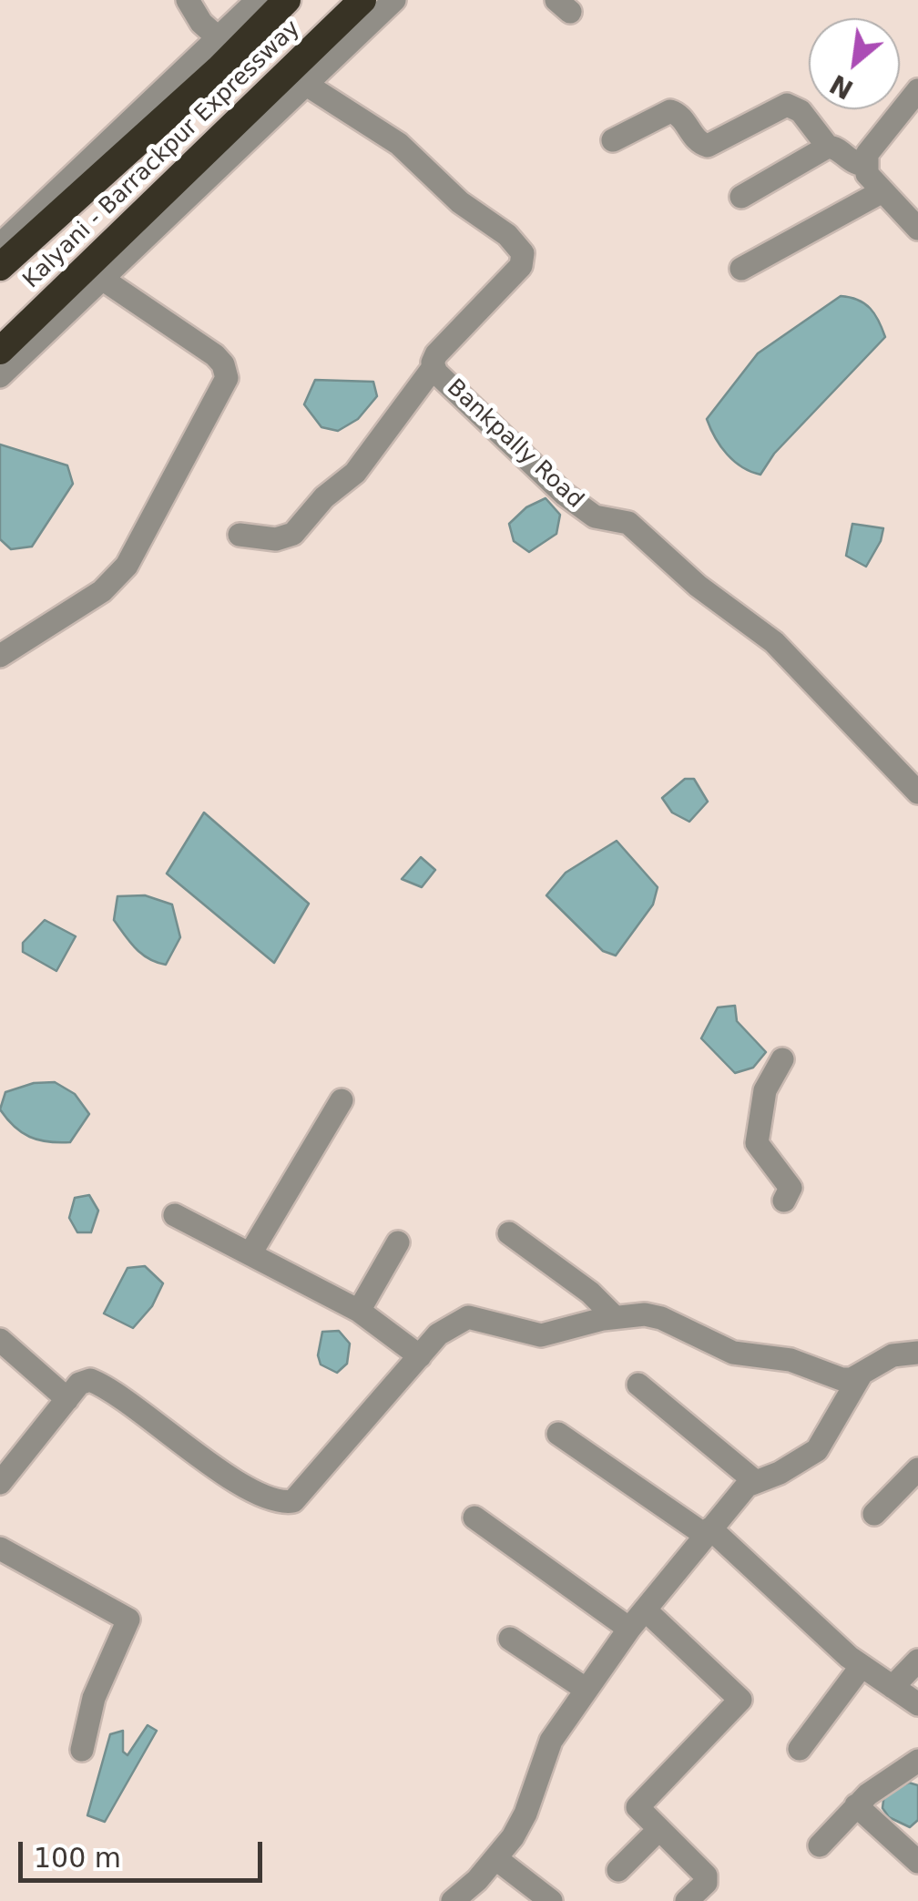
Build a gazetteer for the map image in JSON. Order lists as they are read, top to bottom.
{
  "streets": {
    "highway": ["Kalyani - Barrackpur Expressway"],
    "street": ["Bankpally Road"]
  },
  "scale_bar": "100 m",
  "north": "bottom left"
}
